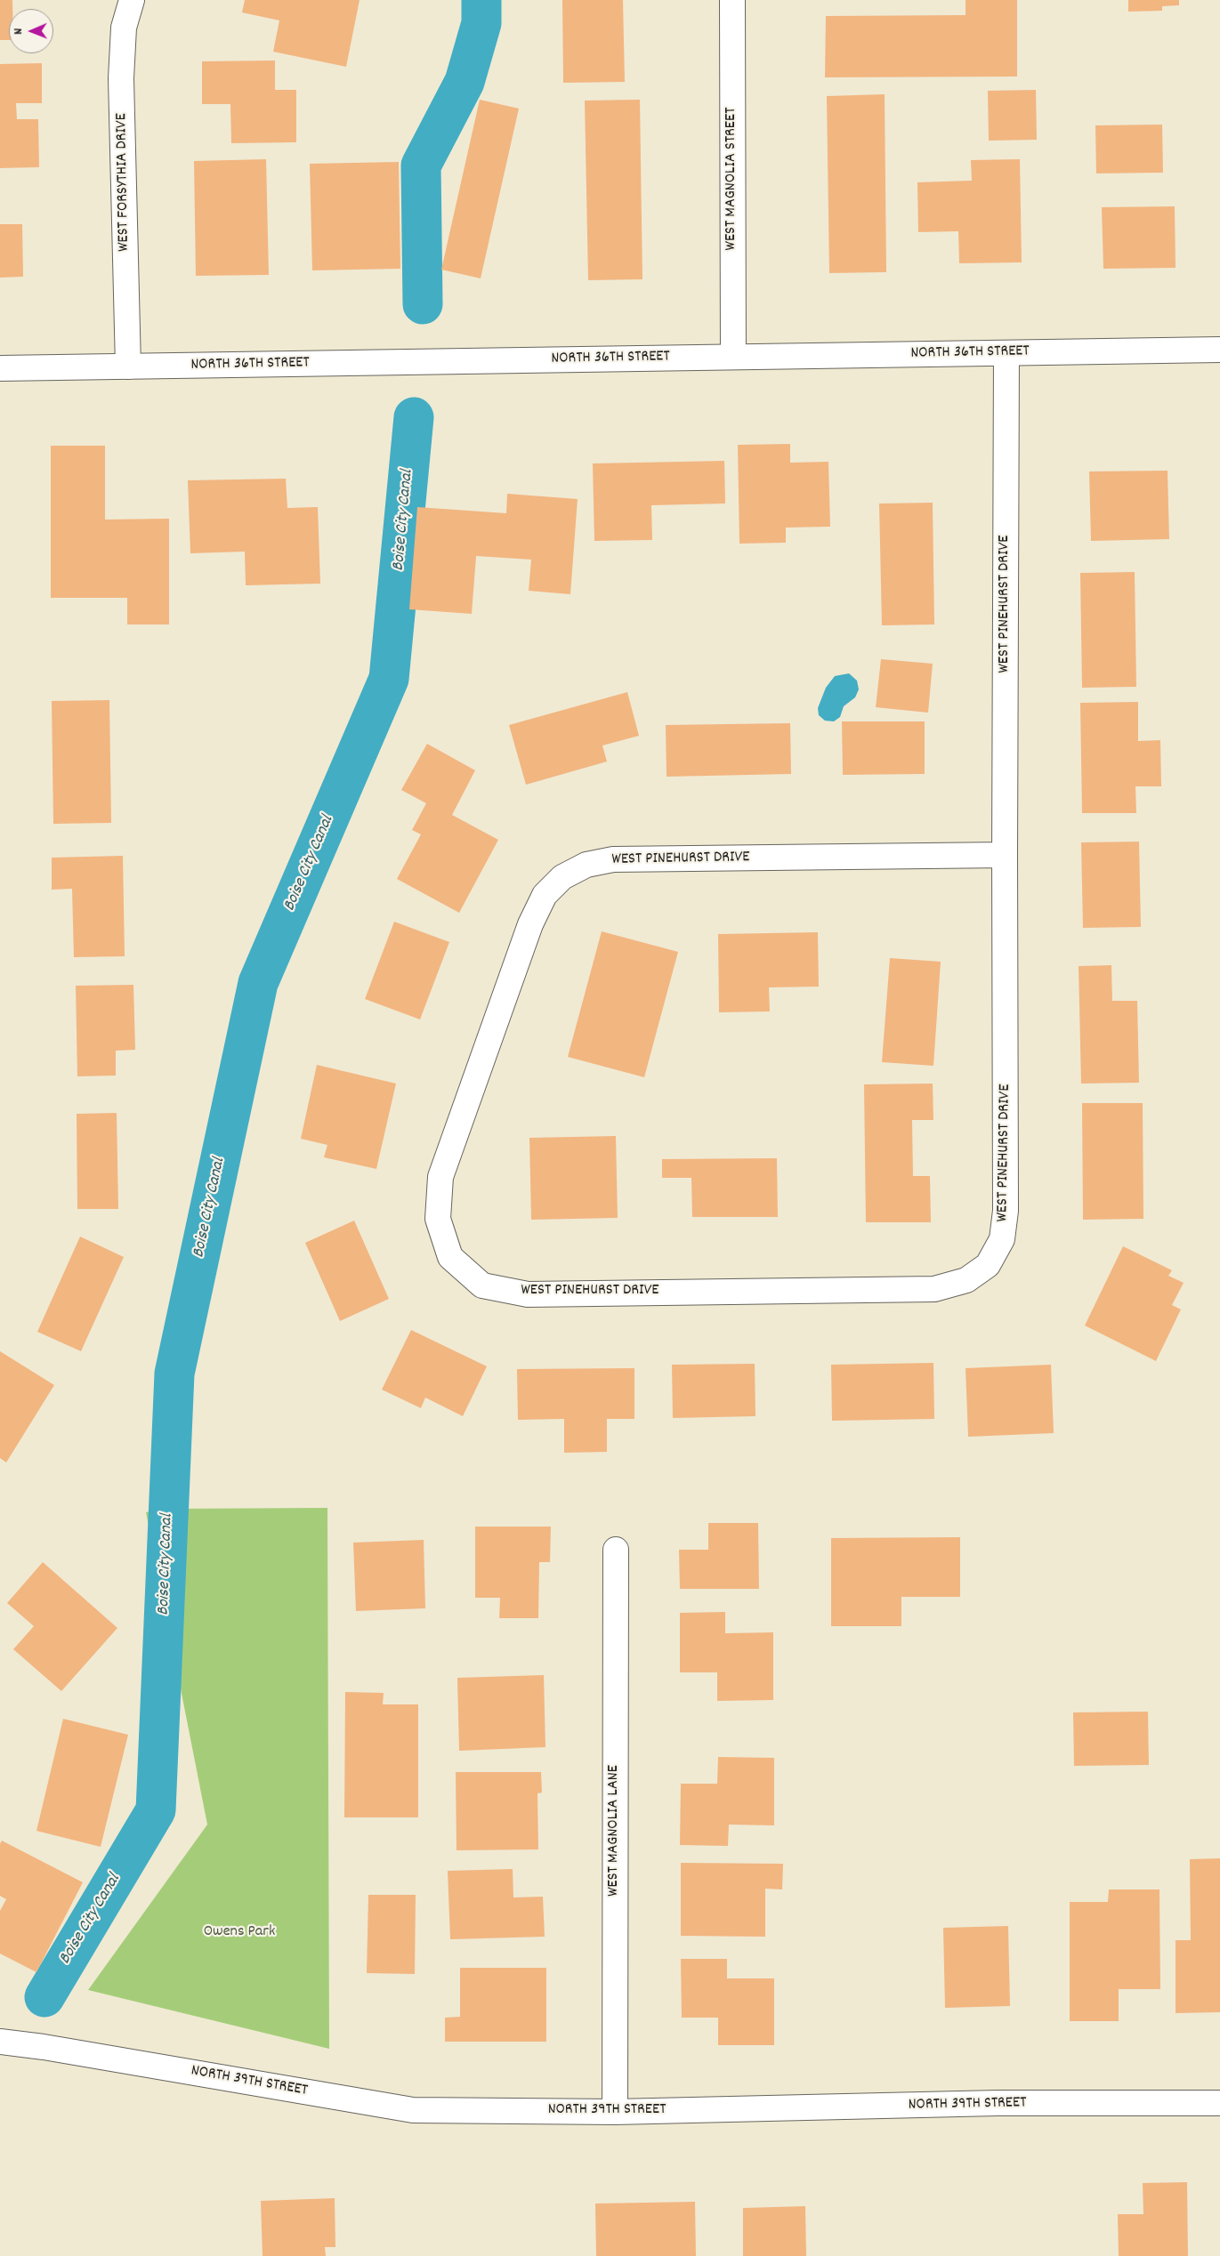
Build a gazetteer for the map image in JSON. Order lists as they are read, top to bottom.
{
  "streets": {
    "street": [
      "WEST MAGNOLIA STREET",
      "WEST FORSYTHIA DRIVE",
      "NORTH 36TH STREET",
      "WEST PINEHURST DRIVE",
      "WEST MAGNOLIA LANE",
      "NORTH 39TH STREET"
    ]
  },
  "crossings": [
    ["WEST MAGNOLIA STREET", "NORTH 36TH STREET"],
    ["WEST FORSYTHIA DRIVE", "NORTH 36TH STREET"],
    ["NORTH 36TH STREET", "WEST PINEHURST DRIVE"],
    ["WEST MAGNOLIA LANE", "NORTH 39TH STREET"]
  ],
  "water": ["Boise City Canal"],
  "parks": ["Owens Park"],
  "north": "left"
}
